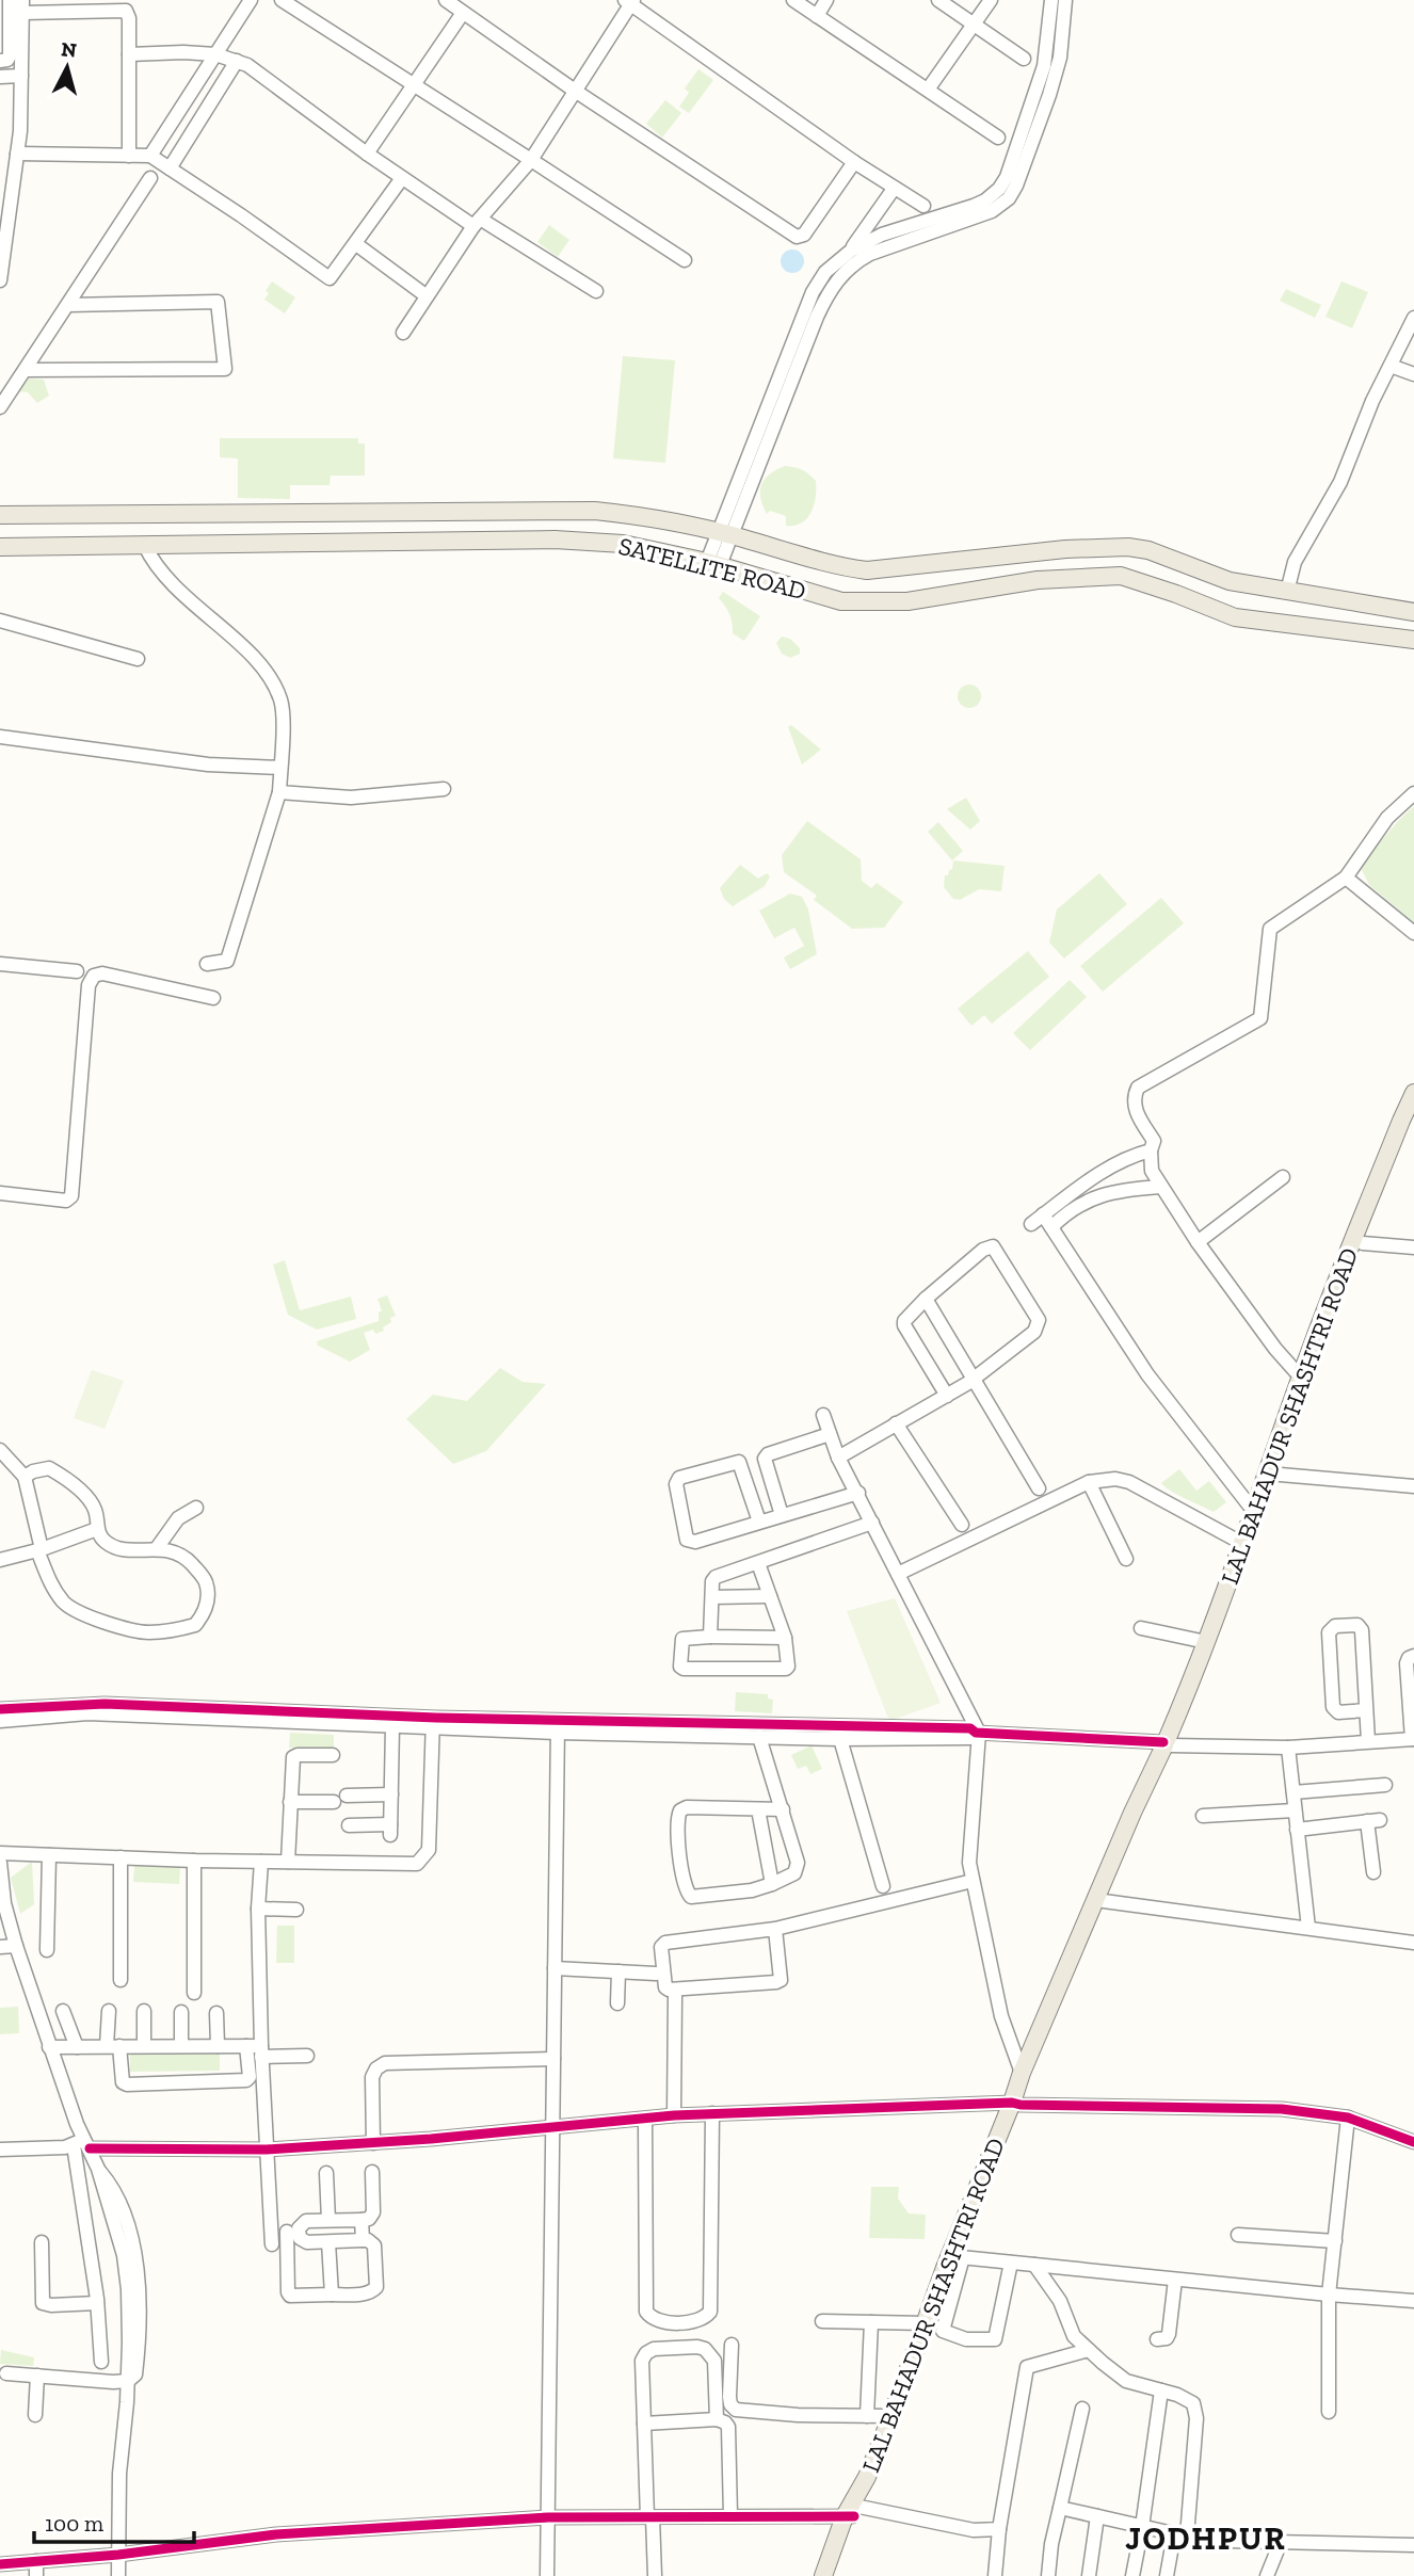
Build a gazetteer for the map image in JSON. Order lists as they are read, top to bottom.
{
  "streets": {
    "main road": ["SATELLITE ROAD", "LAL BAHADUR SHASHTRI ROAD"]
  },
  "districts": ["JODHPUR"],
  "scale_bar": "100 m",
  "north": "top"
}
